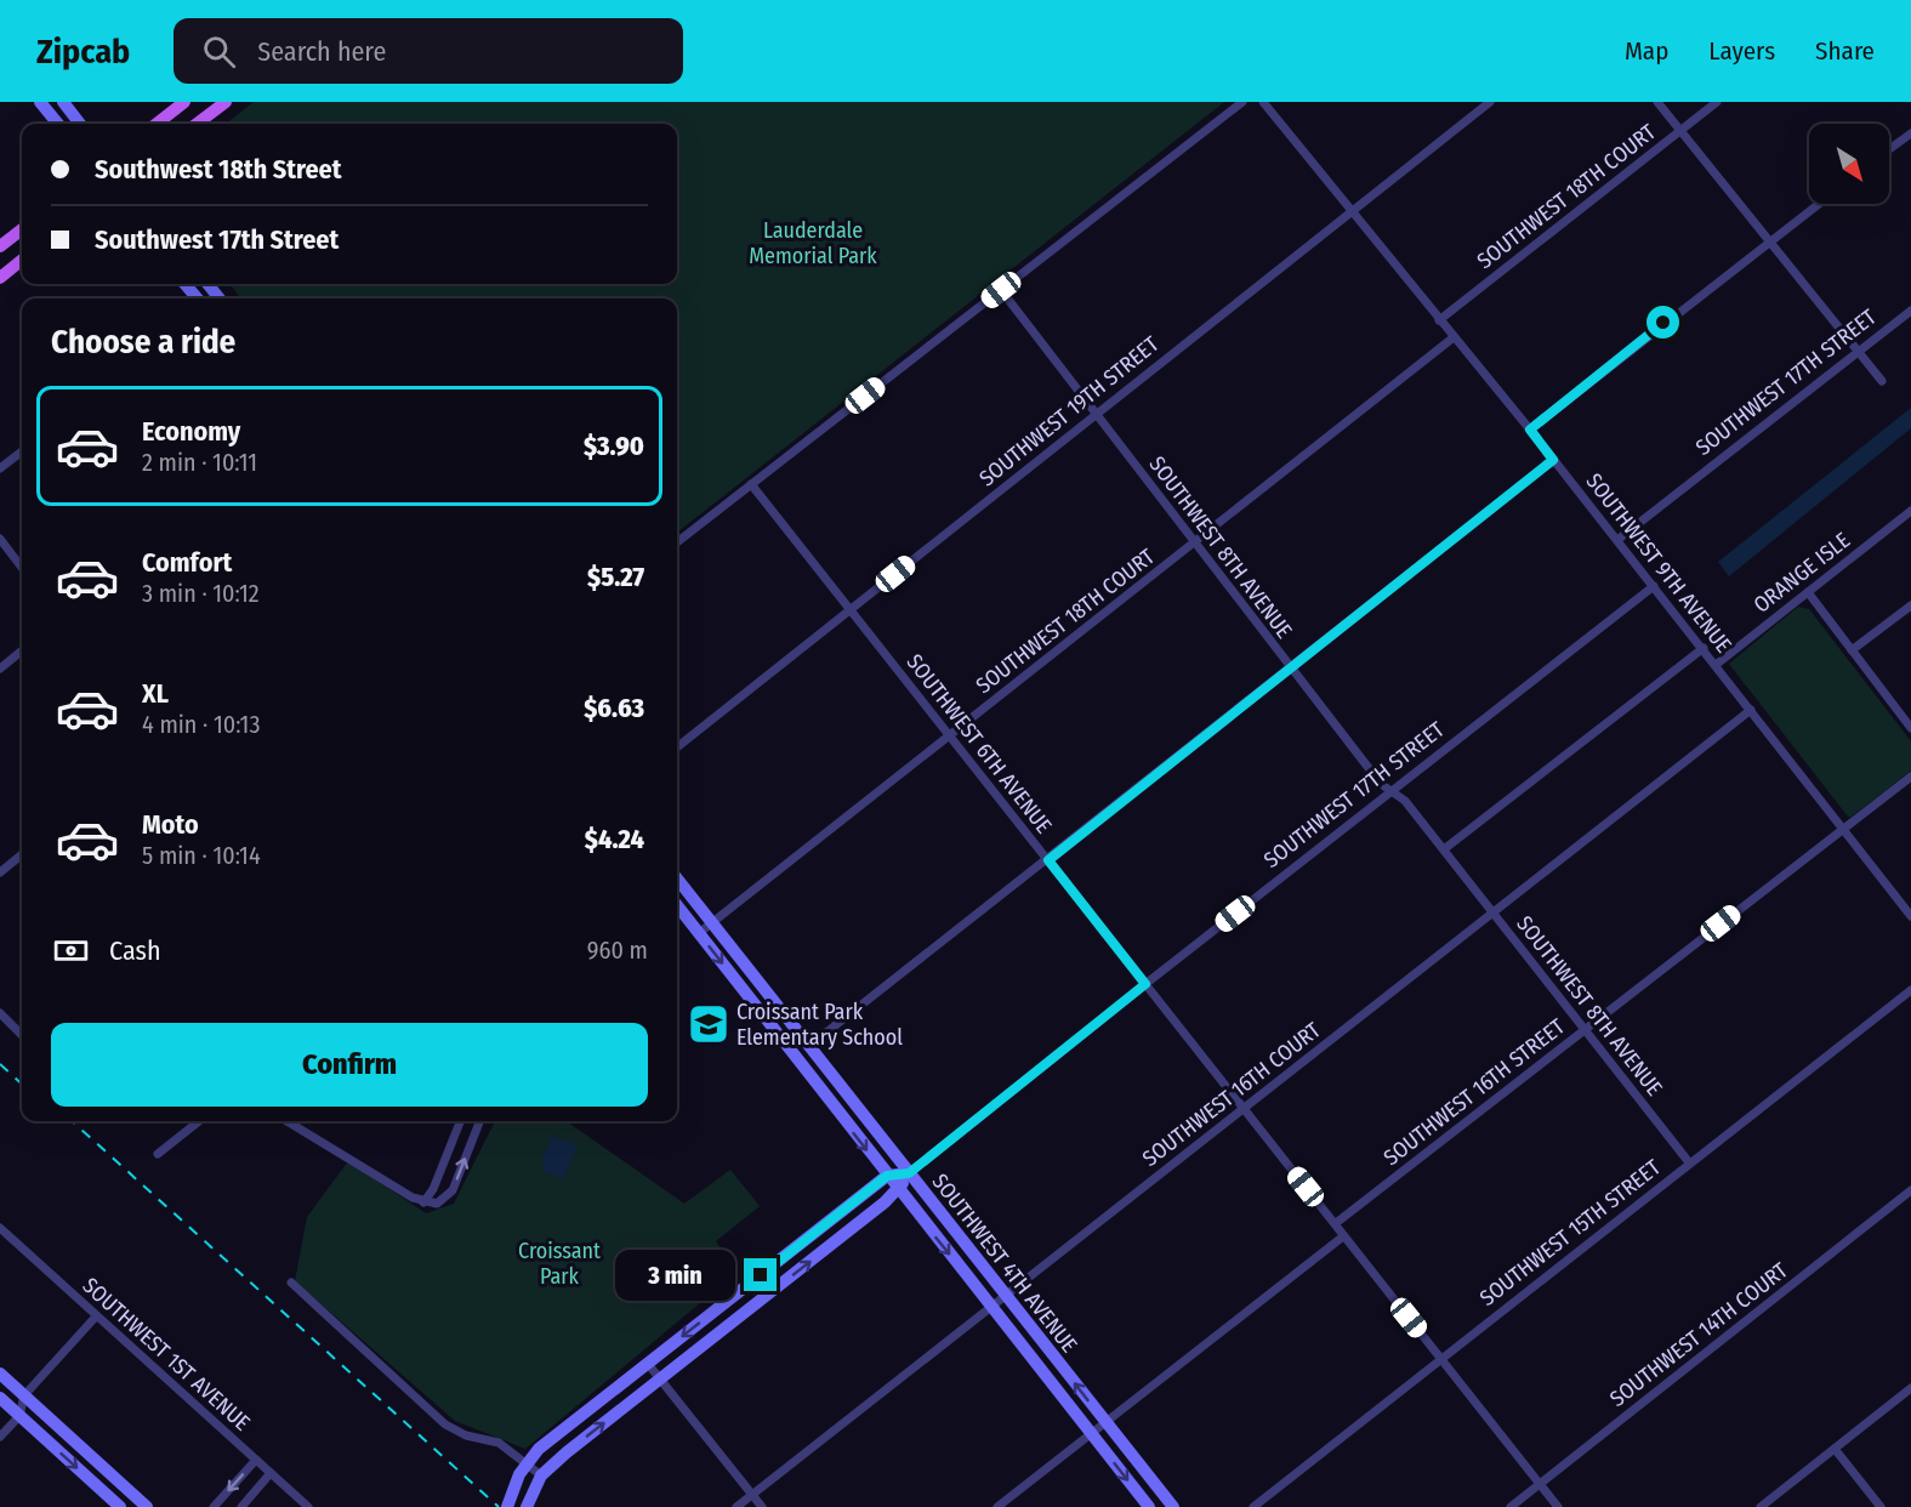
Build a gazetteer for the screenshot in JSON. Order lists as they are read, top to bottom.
{
  "streets": {
    "main road": ["SOUTHWEST 17TH STREET", "SOUTHWEST 4TH AVENUE"],
    "street": [
      "SOUTHWEST 18TH COURT",
      "SOUTHWEST 19TH STREET",
      "SOUTHWEST 8TH AVENUE",
      "SOUTHWEST 9TH AVENUE",
      "ORANGE ISLE",
      "SOUTHWEST 6TH AVENUE",
      "SOUTHWEST 16TH STREET",
      "SOUTHWEST 16TH COURT",
      "SOUTHWEST 15TH STREET",
      "SOUTHWEST 14TH COURT",
      "SOUTHWEST 1ST AVENUE"
    ]
  },
  "crossings": [
    ["SOUTHWEST 18TH COURT", "SOUTHWEST 8TH AVENUE"],
    ["SOUTHWEST 18TH COURT", "SOUTHWEST 9TH AVENUE"],
    ["SOUTHWEST 18TH COURT", "SOUTHWEST 6TH AVENUE"],
    ["SOUTHWEST 18TH COURT", "SOUTHWEST 4TH AVENUE"],
    ["SOUTHWEST 17TH STREET", "SOUTHWEST 8TH AVENUE"],
    ["SOUTHWEST 17TH STREET", "SOUTHWEST 9TH AVENUE"],
    ["SOUTHWEST 17TH STREET", "SOUTHWEST 6TH AVENUE"],
    ["SOUTHWEST 17TH STREET", "SOUTHWEST 4TH AVENUE"],
    ["SOUTHWEST 19TH STREET", "SOUTHWEST 8TH AVENUE"],
    ["SOUTHWEST 19TH STREET", "SOUTHWEST 9TH AVENUE"],
    ["SOUTHWEST 19TH STREET", "SOUTHWEST 6TH AVENUE"],
    ["SOUTHWEST 8TH AVENUE", "SOUTHWEST 16TH STREET"],
    ["SOUTHWEST 8TH AVENUE", "SOUTHWEST 16TH COURT"],
    ["SOUTHWEST 8TH AVENUE", "SOUTHWEST 15TH STREET"],
    ["SOUTHWEST 9TH AVENUE", "ORANGE ISLE"],
    ["SOUTHWEST 9TH AVENUE", "SOUTHWEST 16TH STREET"],
    ["SOUTHWEST 9TH AVENUE", "SOUTHWEST 16TH COURT"],
    ["SOUTHWEST 6TH AVENUE", "SOUTHWEST 16TH STREET"],
    ["SOUTHWEST 6TH AVENUE", "SOUTHWEST 16TH COURT"],
    ["SOUTHWEST 6TH AVENUE", "SOUTHWEST 15TH STREET"],
    ["SOUTHWEST 6TH AVENUE", "SOUTHWEST 14TH COURT"],
    ["SOUTHWEST 16TH COURT", "SOUTHWEST 4TH AVENUE"]
  ],
  "parks": ["Lauderdale Memorial Park", "Croissant Park"],
  "places": {
    "school or university": ["Croissant Park Elementary School"]
  },
  "north": "bottom right",
  "page": {
    "header": "Zipcab",
    "search": "Search here",
    "nav": ["Map", "Layers", "Share"],
    "banner": ["Southwest 18th Street", "Southwest 17th Street"],
    "heading": "Choose a ride",
    "list": [
      {
        "name": "Economy",
        "note": "2 min · 10:11",
        "value": "$3.90"
      },
      {
        "name": "Comfort",
        "note": "3 min · 10:12",
        "value": "$5.27"
      },
      {
        "name": "XL",
        "note": "4 min · 10:13",
        "value": "$6.63"
      },
      {
        "name": "Moto",
        "note": "5 min · 10:14",
        "value": "$4.24"
      }
    ],
    "pay": ["Cash", "960 m"],
    "buttons": "Confirm",
    "bubble": "3 min"
  }
}
